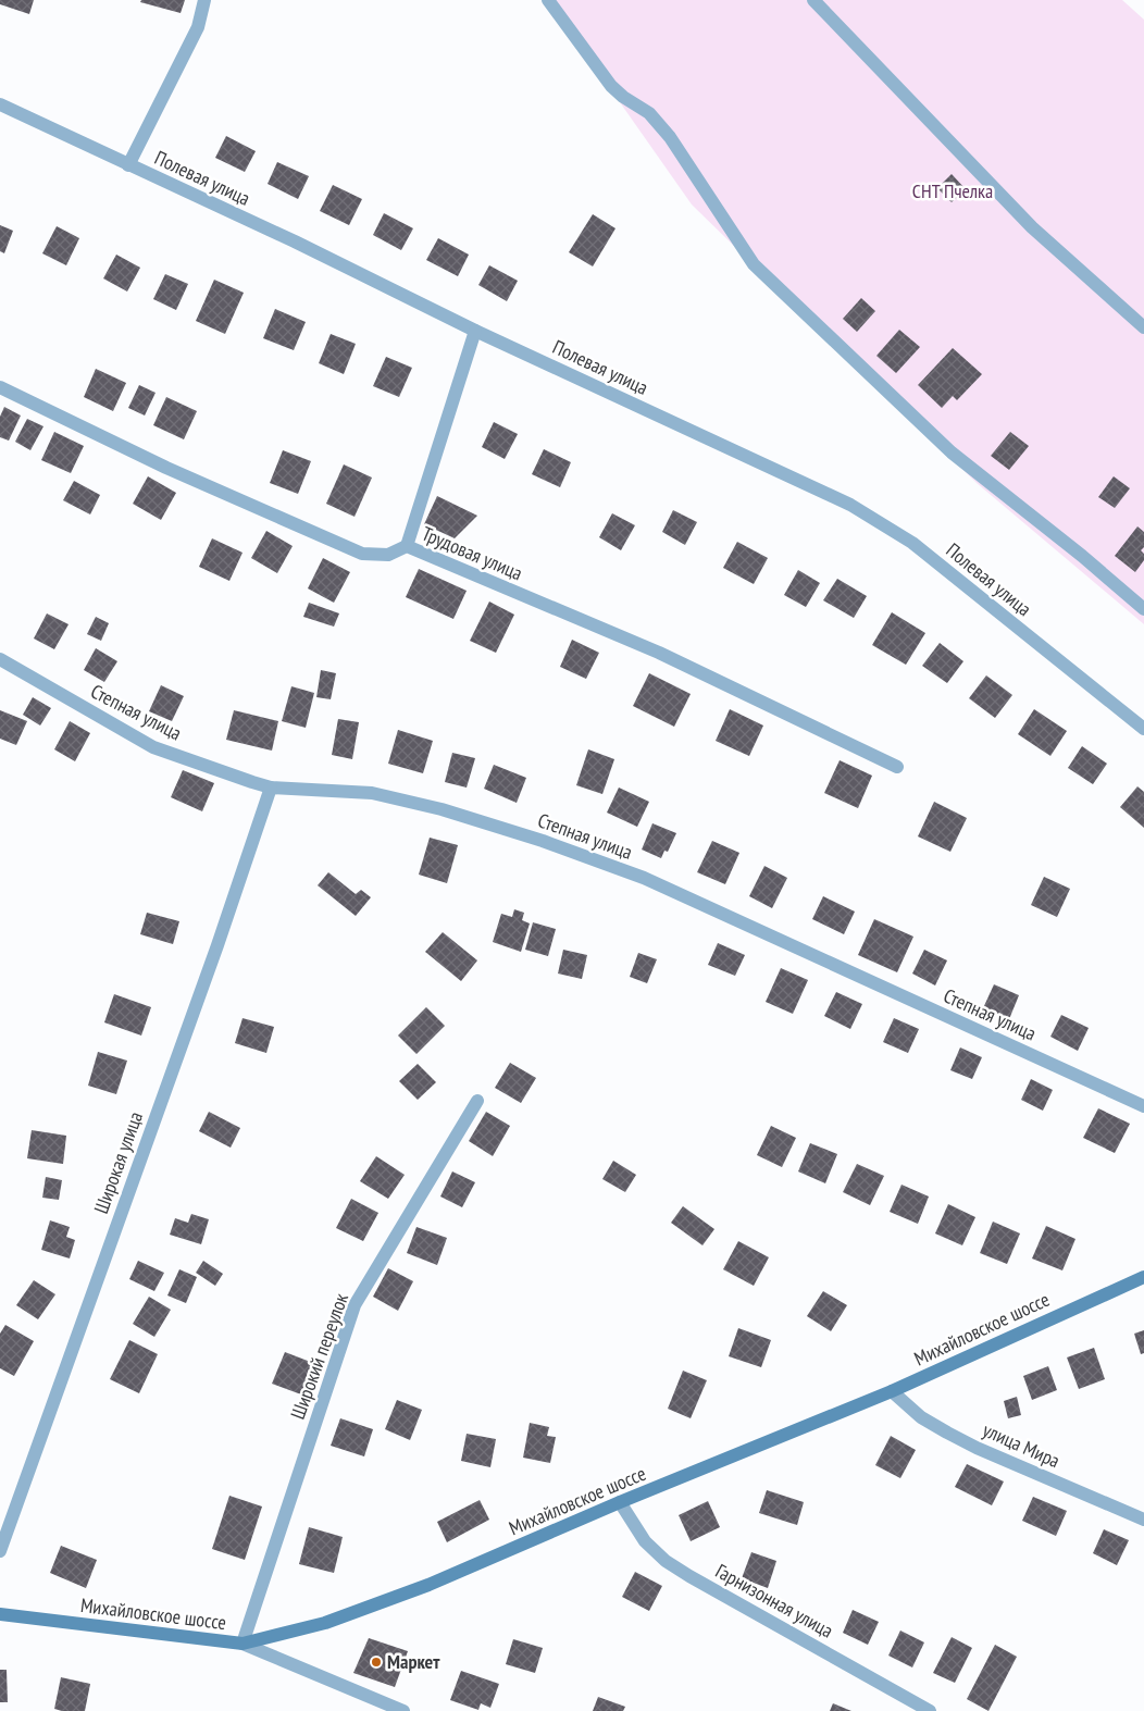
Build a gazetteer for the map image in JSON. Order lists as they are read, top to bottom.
{
  "streets": {
    "main road": ["Михайловское шоссе"],
    "street": [
      "Полевая улица",
      "Трудовая улица",
      "Степная улица",
      "Широкая улица",
      "Широкий переулок",
      "улица Мира",
      "Гарнизонная улица"
    ]
  },
  "crossings": [
    ["Степная улица", "Широкая улица"],
    ["Михайловское шоссе", "Широкий переулок"],
    ["Михайловское шоссе", "улица Мира"],
    ["Михайловское шоссе", "Гарнизонная улица"]
  ],
  "parks": ["СНТ Пчелка"],
  "places": ["Маркет"]
}
